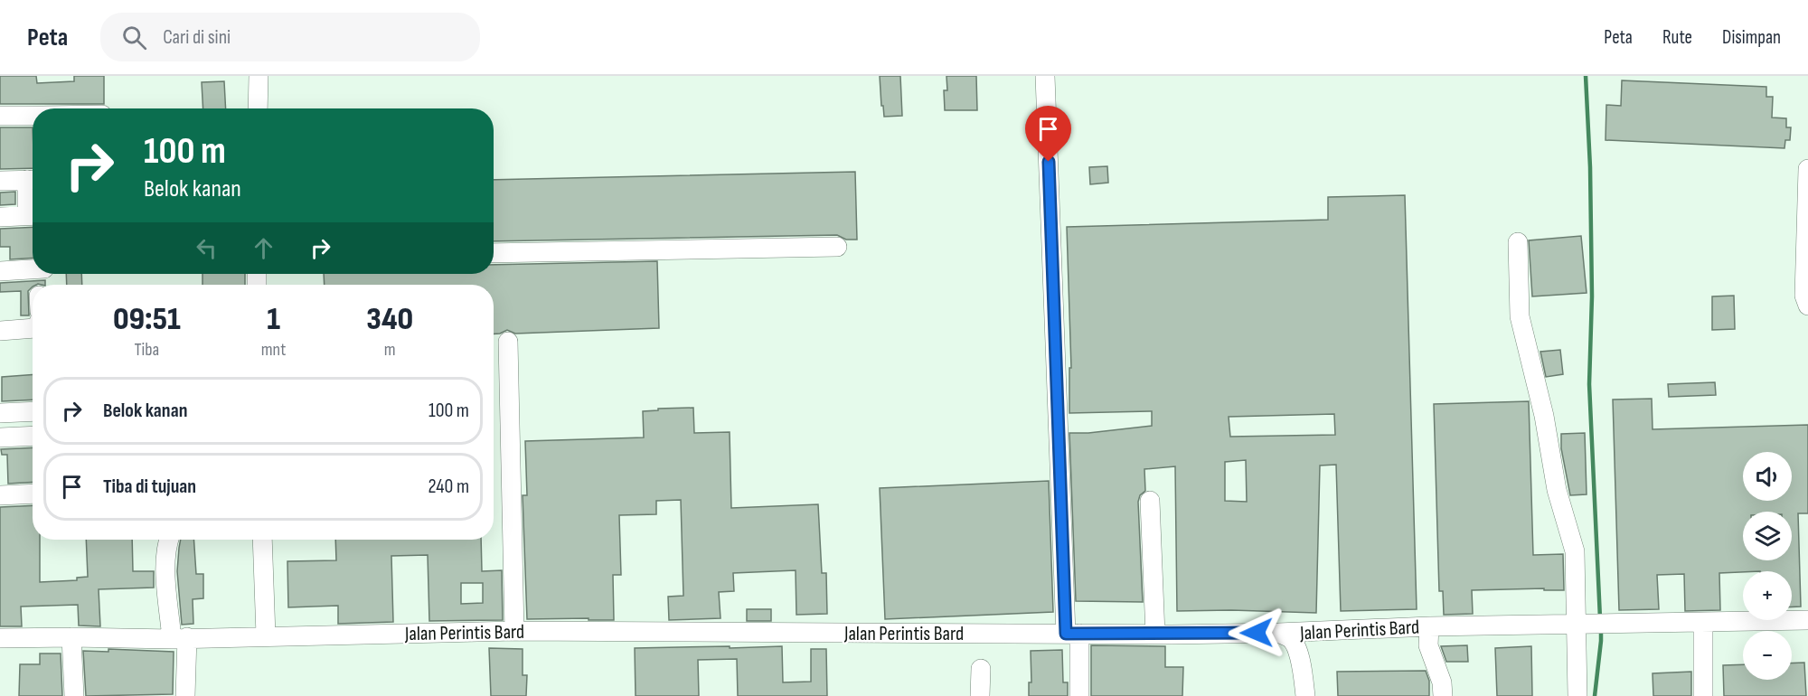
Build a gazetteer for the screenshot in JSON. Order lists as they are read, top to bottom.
{
  "streets": {
    "street": ["Jalan Perintis Bard"]
  },
  "page": {
    "header": "Peta",
    "search": "Cari di sini",
    "nav": ["Peta", "Rute", "Disimpan"],
    "turn": ["100 m", "Belok kanan"],
    "eta": [
      "09:51",
      "Tiba",
      "1",
      "mnt",
      "340",
      "m"
    ],
    "list": [
      {
        "name": "Belok kanan",
        "value": "100 m"
      },
      {
        "name": "Tiba di tujuan",
        "value": "240 m"
      }
    ],
    "map_buttons": ["+", "−"]
  }
}
